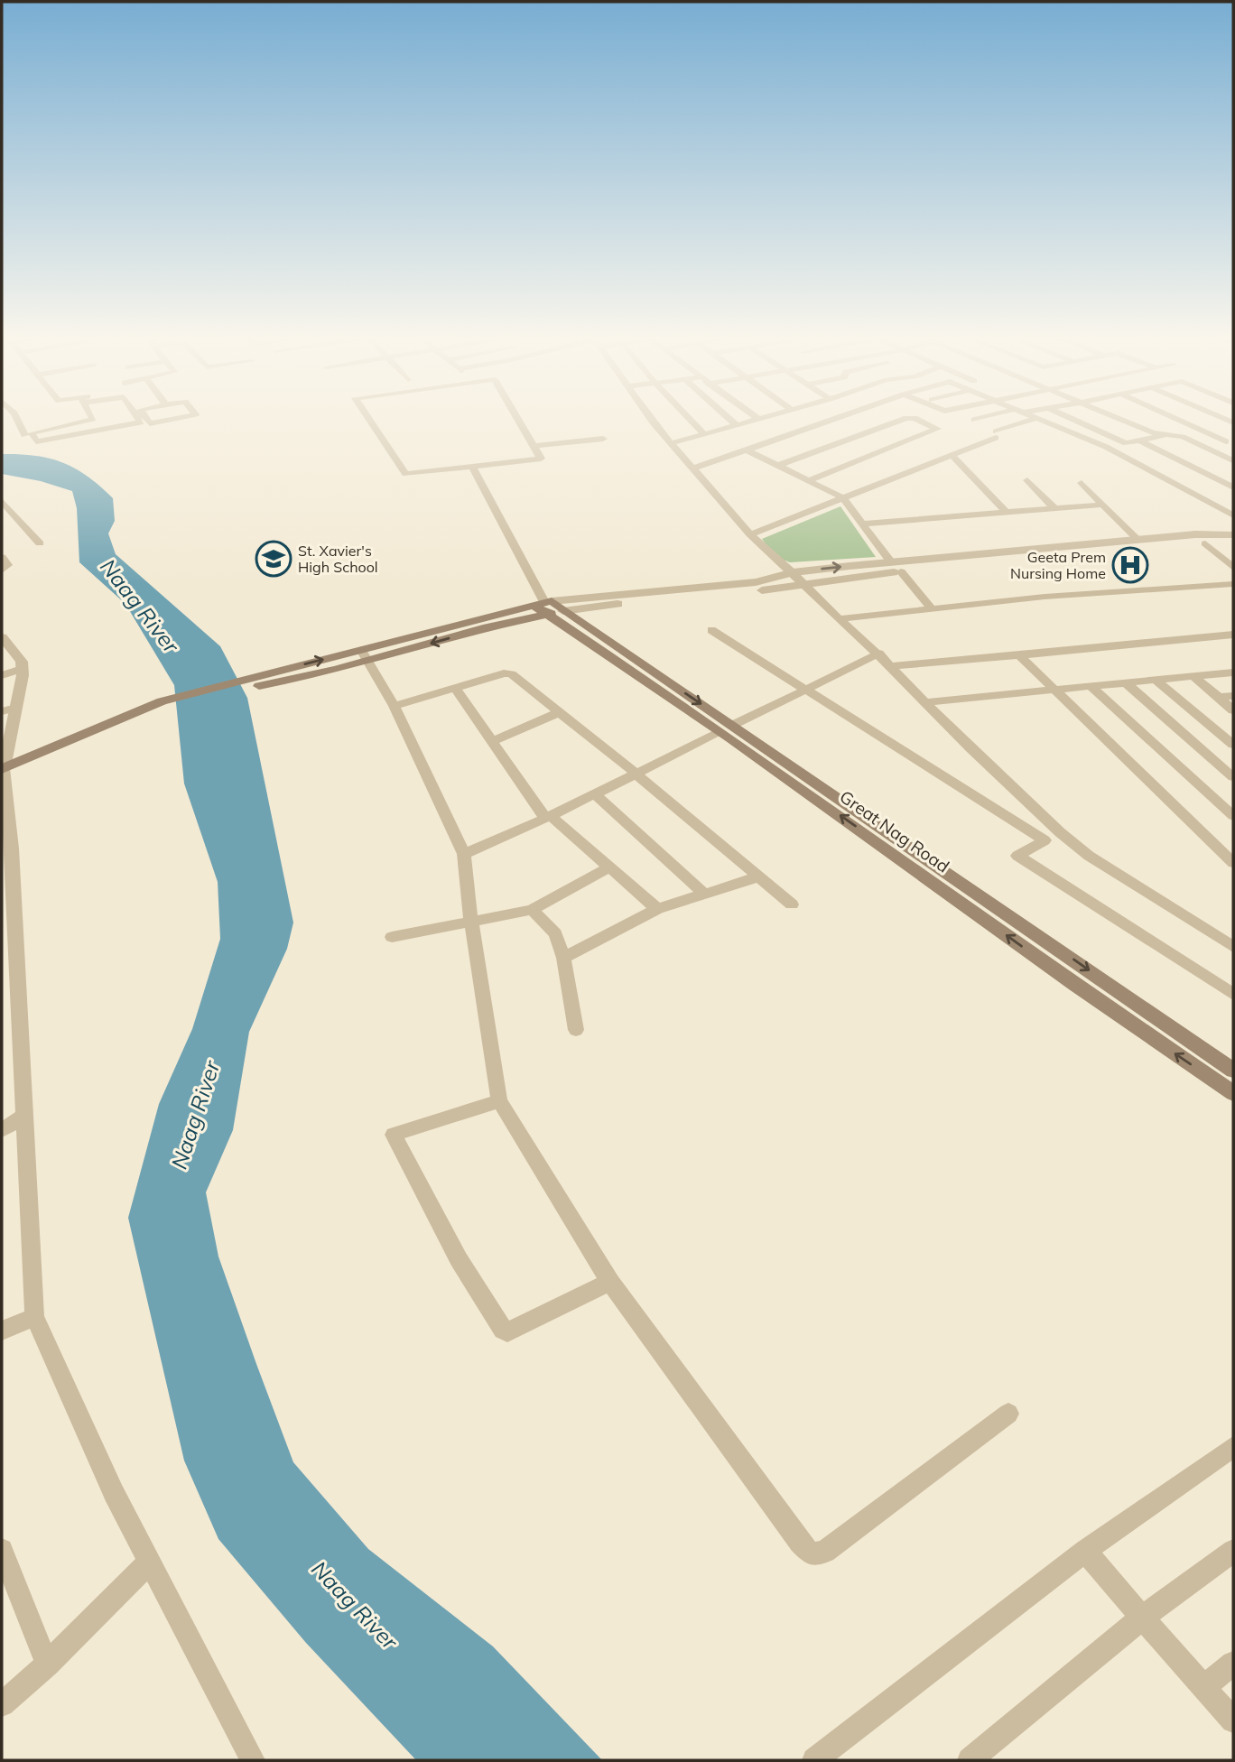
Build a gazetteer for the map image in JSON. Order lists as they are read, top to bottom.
{
  "streets": {
    "main road": ["Great Nag Road"]
  },
  "water": ["Naag River"],
  "places": {
    "school or university": ["St. Xavier's High School"],
    "hospital": ["Geeta Prem Nursing Home"]
  }
}
